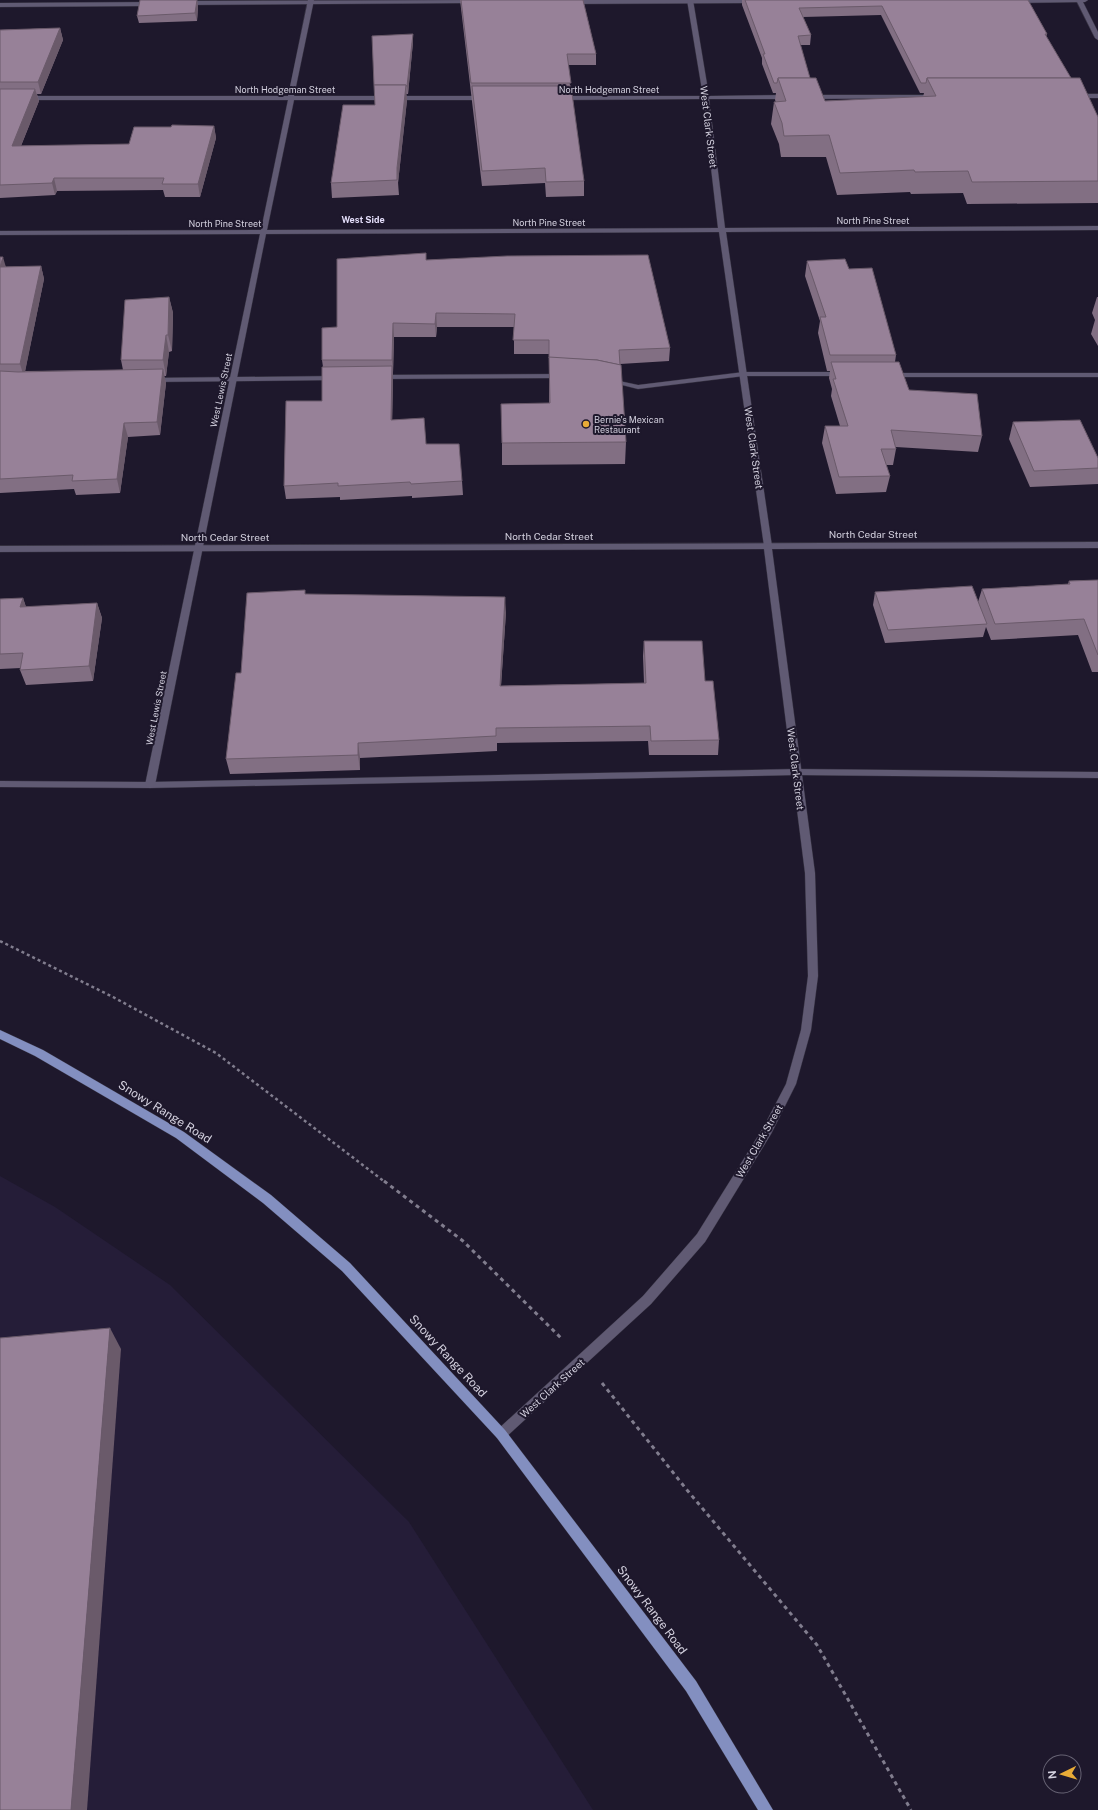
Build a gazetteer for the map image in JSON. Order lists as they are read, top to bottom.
{
  "streets": {
    "main road": ["Snowy Range Road"],
    "street": [
      "North Hodgeman Street",
      "West Clark Street",
      "North Pine Street",
      "West Lewis Street",
      "North Cedar Street"
    ]
  },
  "crossings": [
    ["North Hodgeman Street", "West Clark Street"],
    ["North Hodgeman Street", "West Lewis Street"],
    ["West Clark Street", "North Pine Street"],
    ["West Clark Street", "North Cedar Street"],
    ["West Clark Street", "Snowy Range Road"],
    ["North Pine Street", "West Lewis Street"],
    ["West Lewis Street", "North Cedar Street"]
  ],
  "districts": ["West Side"],
  "places": ["Bernie's Mexican Restaurant"],
  "north": "left"
}
